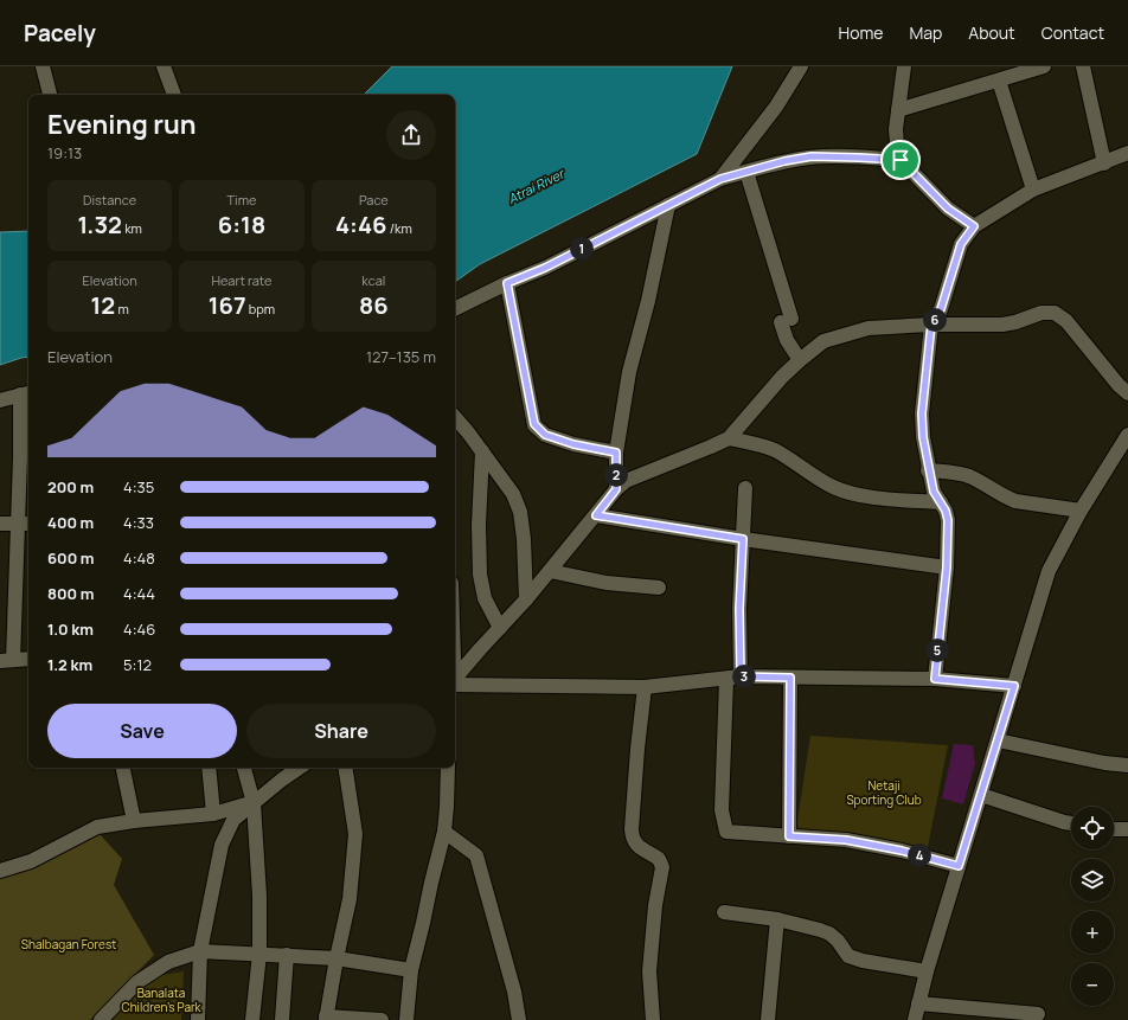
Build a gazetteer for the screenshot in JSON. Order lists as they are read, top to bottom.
{
  "water": ["Atrai River"],
  "parks": ["Netaji Sporting Club", "Shalbagan Forest", "Banalata Children's Park"],
  "page": {
    "header": "Pacely",
    "nav": [
      "Home",
      "Map",
      "About",
      "Contact"
    ],
    "heading": ["Evening run", "19:13"],
    "stats": [
      ["Distance", "1.32 km"],
      ["Time", "6:18"],
      ["Pace", "4:46 /km"],
      ["Elevation", "12 m"],
      ["Heart rate", "167 bpm"],
      ["kcal", "86"]
    ],
    "pins": [
      "1",
      "6",
      "2",
      "5",
      "3",
      "4"
    ],
    "chart": ["Elevation", "127–135 m"],
    "list": [
      {
        "name": "200 m",
        "note": "4:35"
      },
      {
        "name": "400 m",
        "note": "4:33"
      },
      {
        "name": "600 m",
        "note": "4:48"
      },
      {
        "name": "800 m",
        "note": "4:44"
      },
      {
        "name": "1.0 km",
        "note": "4:46"
      },
      {
        "name": "1.2 km",
        "note": "5:12"
      }
    ],
    "buttons": ["Save", "Share"],
    "map_buttons": ["+", "−"]
  }
}
